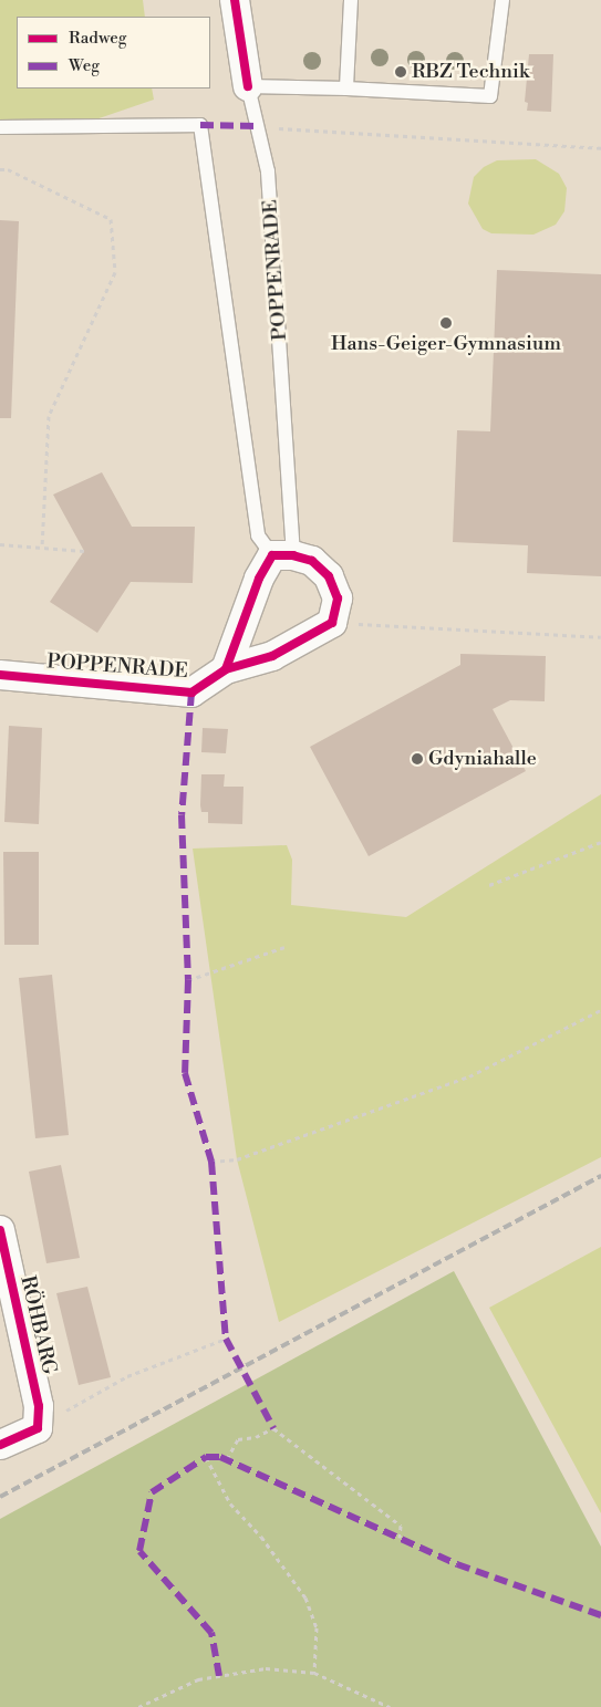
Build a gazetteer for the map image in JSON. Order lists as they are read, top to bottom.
{
  "streets": {
    "street": ["POPPENRADE", "RÖHBARG"]
  },
  "places": ["RBZ Technik", "Hans-Geiger-Gymnasium", "Gdyniahalle"],
  "legend": ["Radweg", "Weg"]
}
